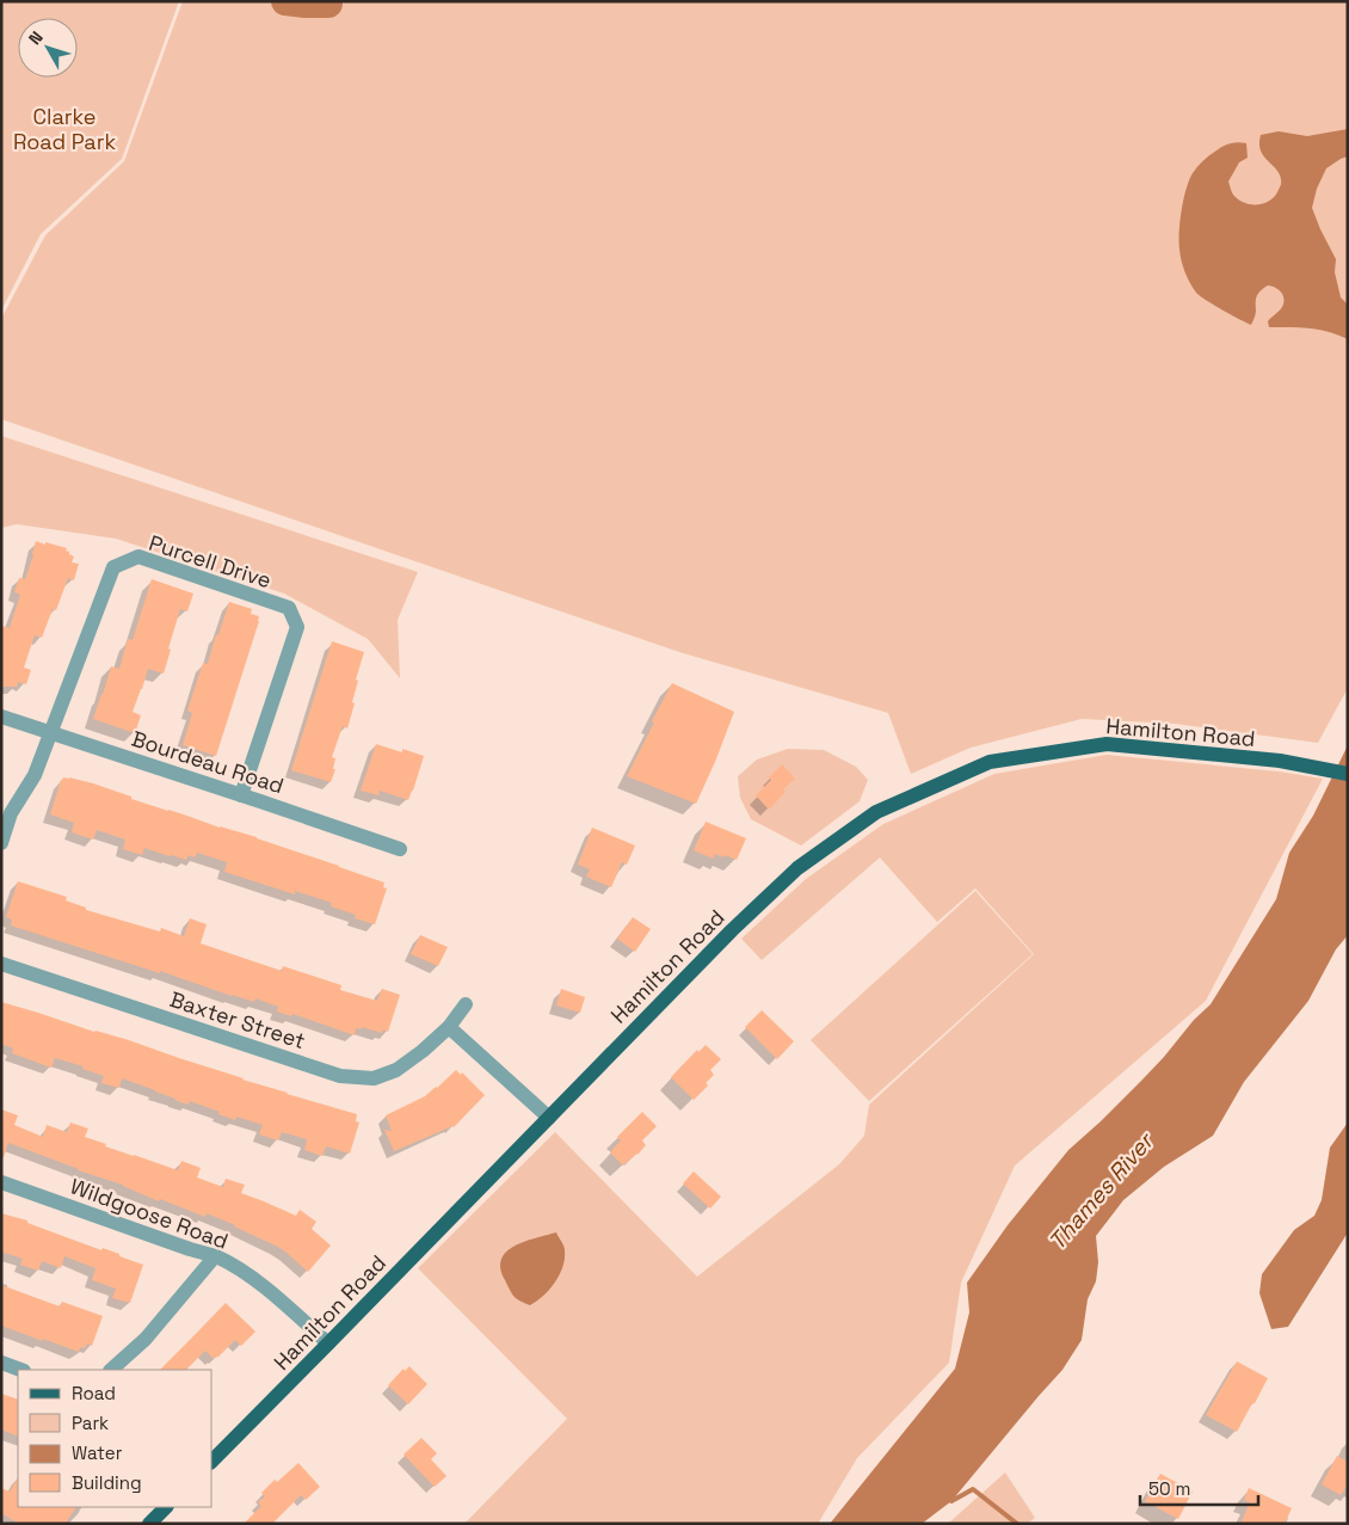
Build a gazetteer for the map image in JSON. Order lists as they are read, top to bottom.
{
  "streets": {
    "main road": ["Hamilton Road"],
    "street": [
      "Purcell Drive",
      "Bourdeau Road",
      "Baxter Street",
      "Wildgoose Road"
    ]
  },
  "crossings": [
    ["Purcell Drive", "Bourdeau Road"],
    ["Hamilton Road", "Wildgoose Road"]
  ],
  "water": ["Thames River"],
  "parks": ["Clarke Road Park"],
  "legend": [
    "Road",
    "Park",
    "Water",
    "Building"
  ],
  "scale_bar": "50 m",
  "north": "top left"
}
